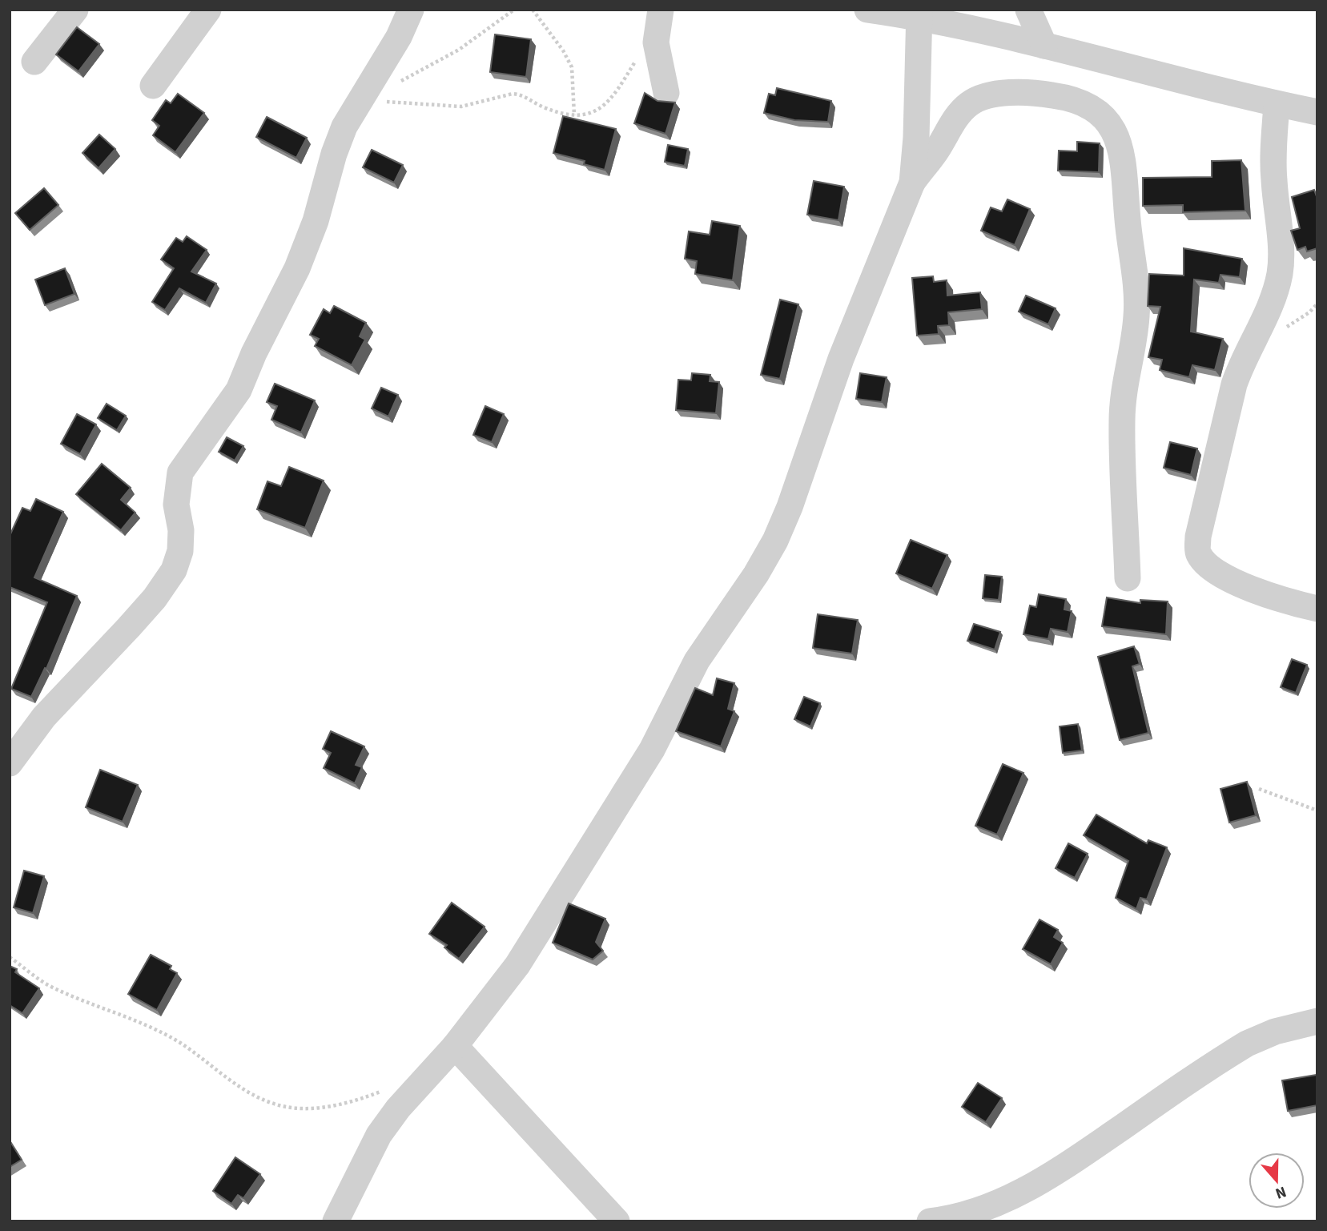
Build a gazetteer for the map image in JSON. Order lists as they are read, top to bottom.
{
  "north": "bottom"
}
